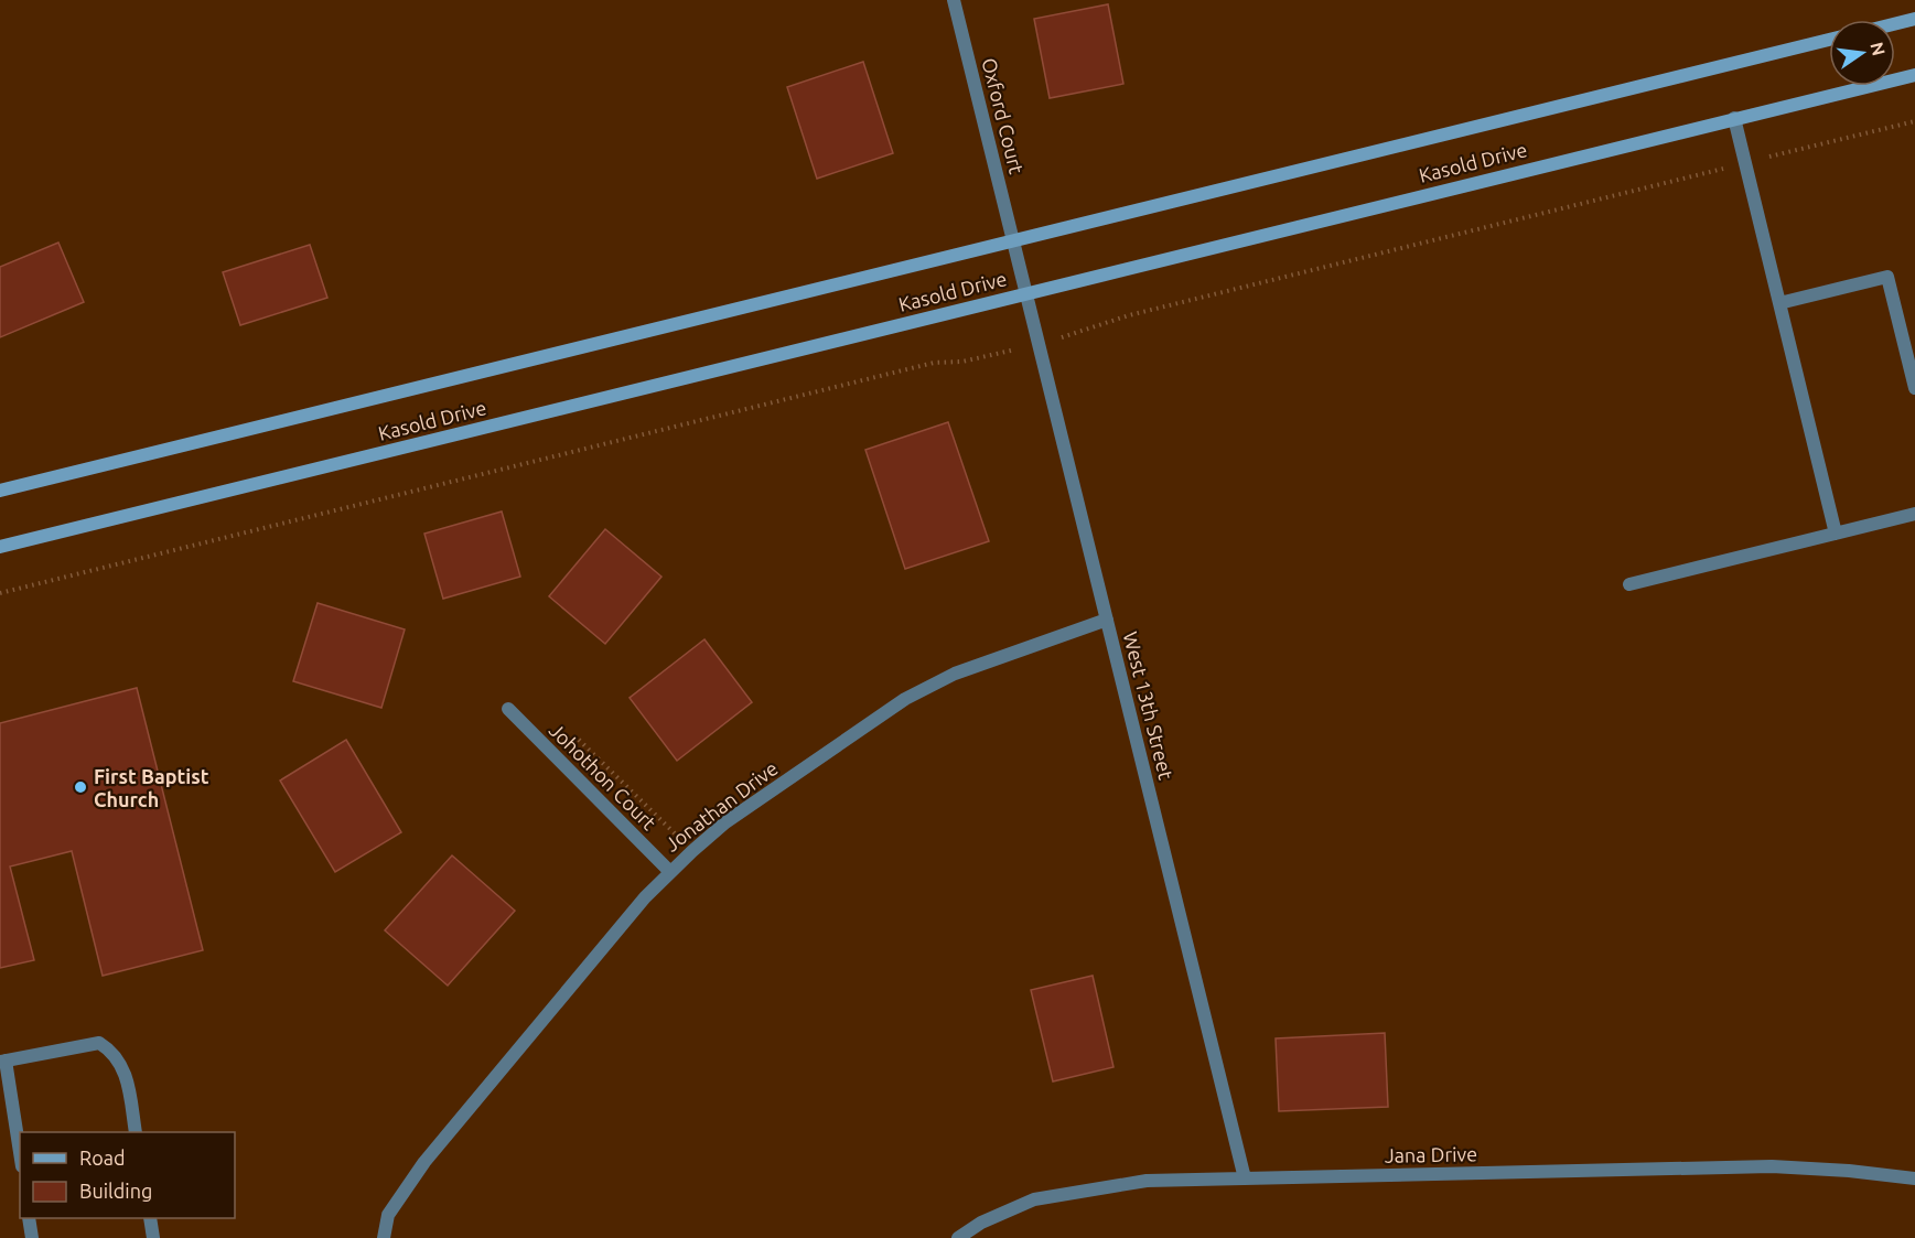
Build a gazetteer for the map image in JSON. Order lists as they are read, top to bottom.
{
  "streets": {
    "main road": ["Kasold Drive"],
    "street": [
      "Oxford Court",
      "West 13th Street",
      "Johothon Court",
      "Jonathan Drive",
      "Jana Drive"
    ]
  },
  "crossings": [
    ["Oxford Court", "Kasold Drive"],
    ["Oxford Court", "West 13th Street"],
    ["Kasold Drive", "West 13th Street"],
    ["West 13th Street", "Jonathan Drive"],
    ["West 13th Street", "Jana Drive"],
    ["Johothon Court", "Jonathan Drive"]
  ],
  "places": ["First Baptist Church"],
  "legend": ["Road", "Building"],
  "north": "right"
}
